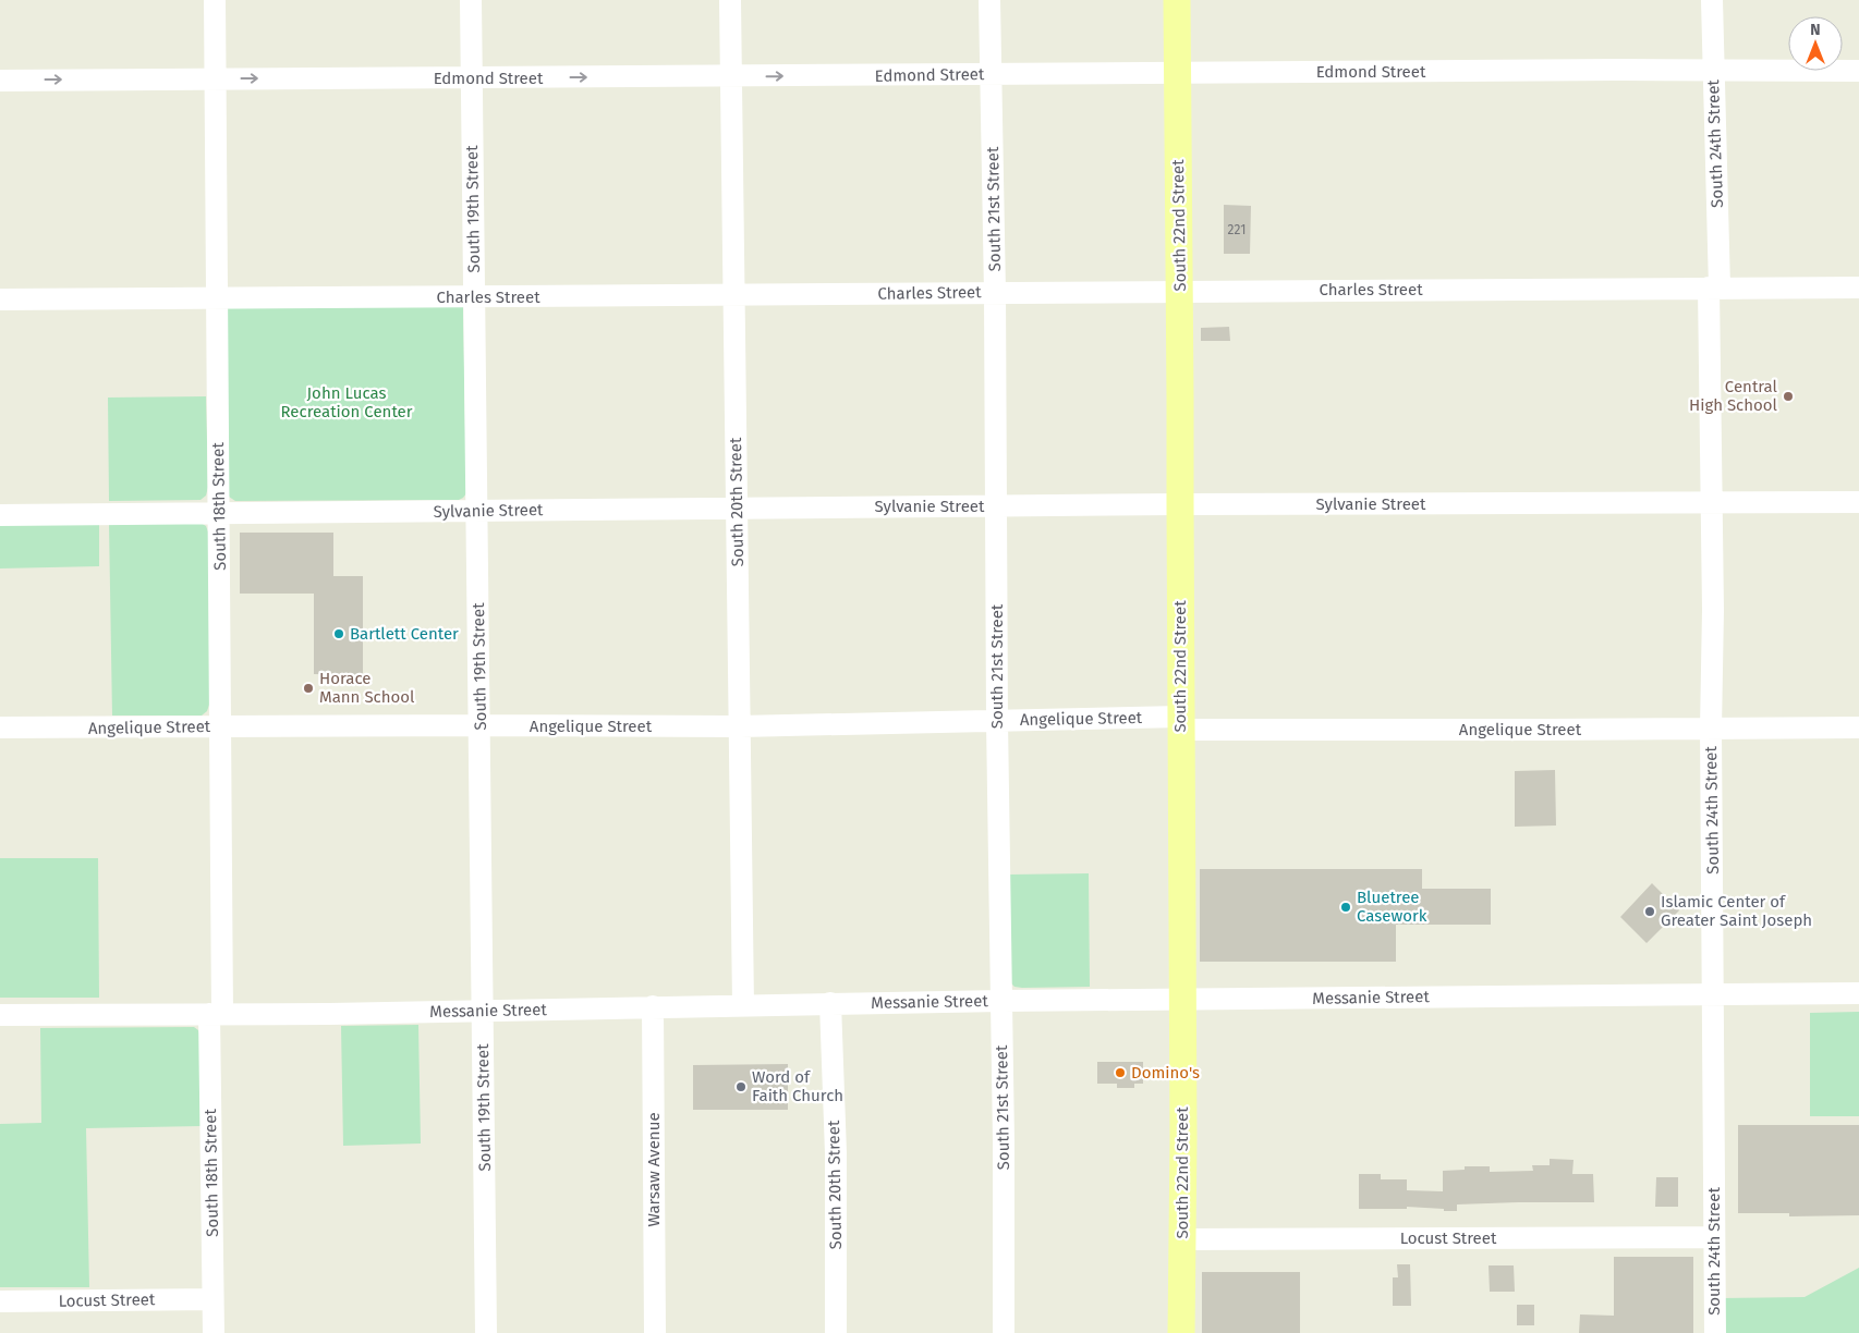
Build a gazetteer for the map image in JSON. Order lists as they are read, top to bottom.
{
  "streets": {
    "main road": ["South 22nd Street"],
    "street": [
      "Edmond Street",
      "South 24th Street",
      "South 19th Street",
      "South 21st Street",
      "Charles Street",
      "South 20th Street",
      "Sylvanie Street",
      "South 18th Street",
      "Angelique Street",
      "Messanie Street",
      "Warsaw Avenue",
      "Locust Street"
    ]
  },
  "crossings": [
    ["Edmond Street", "South 24th Street"],
    ["Edmond Street", "South 19th Street"],
    ["Edmond Street", "South 21st Street"],
    ["Edmond Street", "South 22nd Street"],
    ["Edmond Street", "South 20th Street"],
    ["Edmond Street", "South 18th Street"],
    ["South 24th Street", "Charles Street"],
    ["South 24th Street", "Sylvanie Street"],
    ["South 24th Street", "Angelique Street"],
    ["South 24th Street", "Messanie Street"],
    ["South 24th Street", "Locust Street"],
    ["South 19th Street", "Charles Street"],
    ["South 19th Street", "Sylvanie Street"],
    ["South 19th Street", "Angelique Street"],
    ["South 19th Street", "Messanie Street"],
    ["South 21st Street", "Charles Street"],
    ["South 21st Street", "Sylvanie Street"],
    ["South 21st Street", "Angelique Street"],
    ["South 21st Street", "Messanie Street"],
    ["South 22nd Street", "Charles Street"],
    ["South 22nd Street", "Sylvanie Street"],
    ["South 22nd Street", "Angelique Street"],
    ["South 22nd Street", "Messanie Street"],
    ["South 22nd Street", "Locust Street"],
    ["Charles Street", "South 20th Street"],
    ["Charles Street", "South 18th Street"],
    ["South 20th Street", "Sylvanie Street"],
    ["South 20th Street", "Angelique Street"],
    ["South 20th Street", "Messanie Street"],
    ["Sylvanie Street", "South 18th Street"],
    ["South 18th Street", "Angelique Street"],
    ["South 18th Street", "Messanie Street"],
    ["South 18th Street", "Locust Street"],
    ["Messanie Street", "Warsaw Avenue"]
  ],
  "one_way": ["Edmond Street"],
  "parks": ["John Lucas Recreation Center"],
  "places": [
    "Central High School",
    "Bartlett Center",
    "Horace Mann School",
    "Bluetree Casework",
    "Islamic Center of Greater Saint Joseph",
    "Domino's",
    "Word of Faith Church"
  ],
  "house_numbers": ["221"],
  "north": "top"
}
